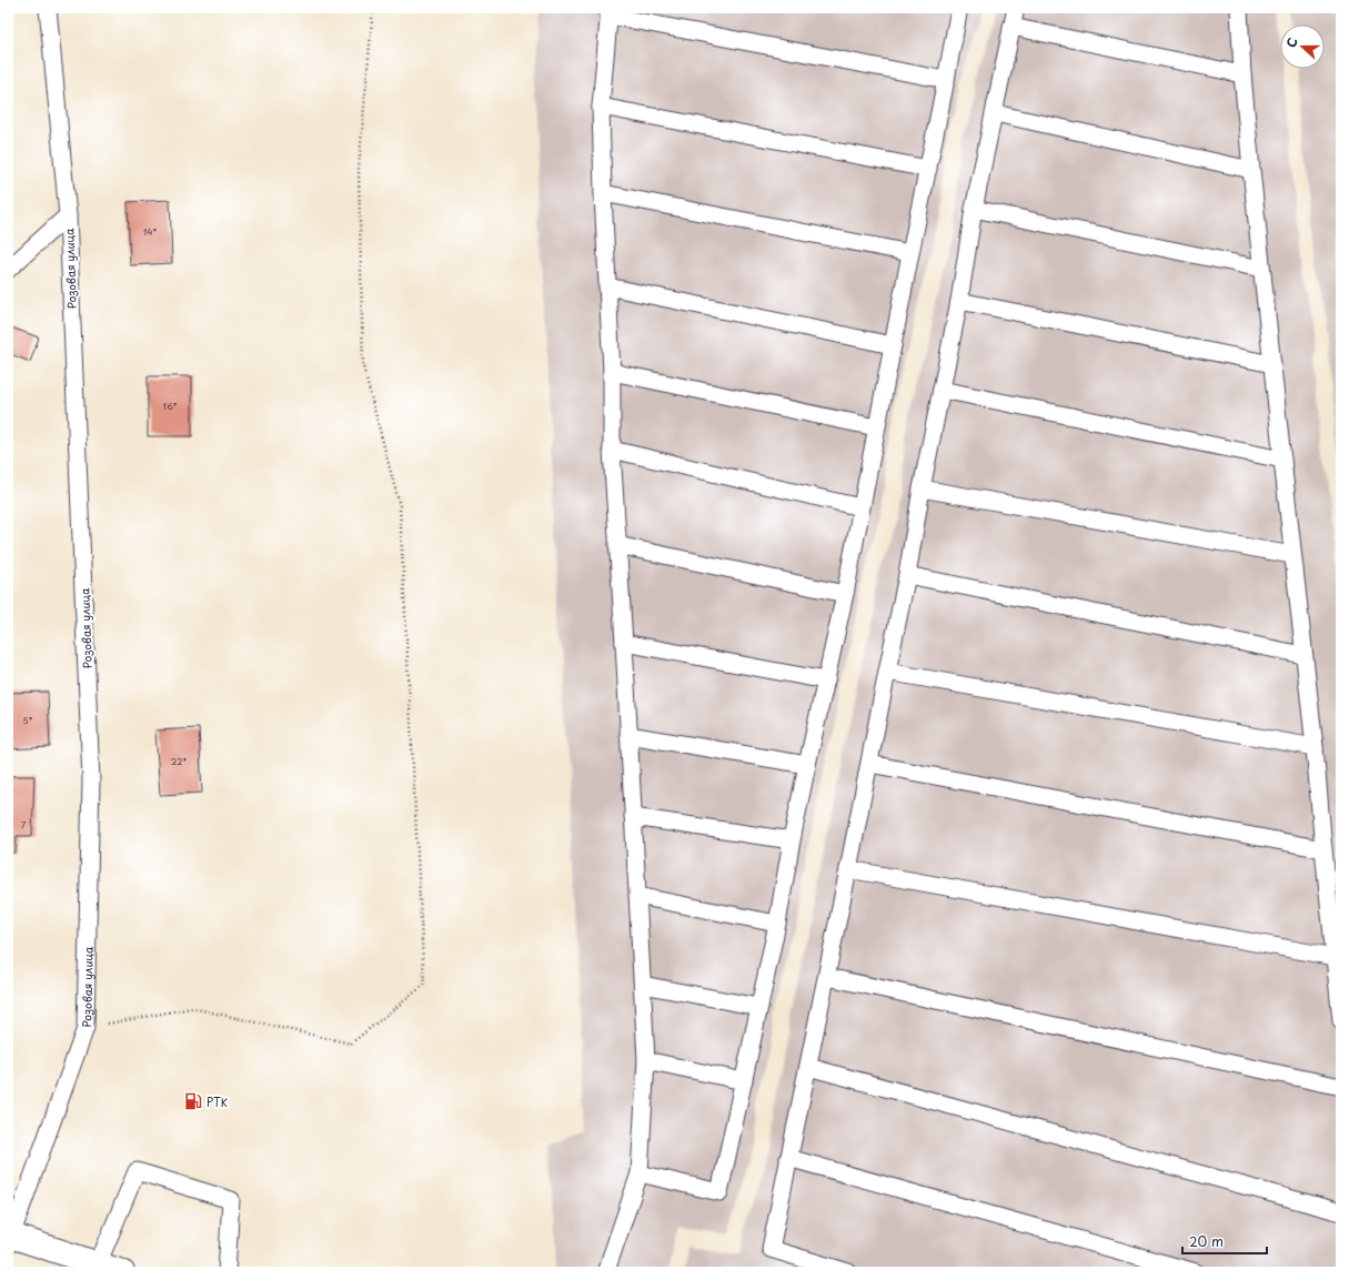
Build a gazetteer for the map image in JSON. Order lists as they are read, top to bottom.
{
  "streets": {
    "lane": ["Розовая улица"]
  },
  "places": {
    "fuel station": ["РТК"]
  },
  "house_numbers": [
    "14*",
    "16*",
    "5*",
    "22*",
    "7"
  ],
  "scale_bar": "20 m",
  "north": "left"
}
